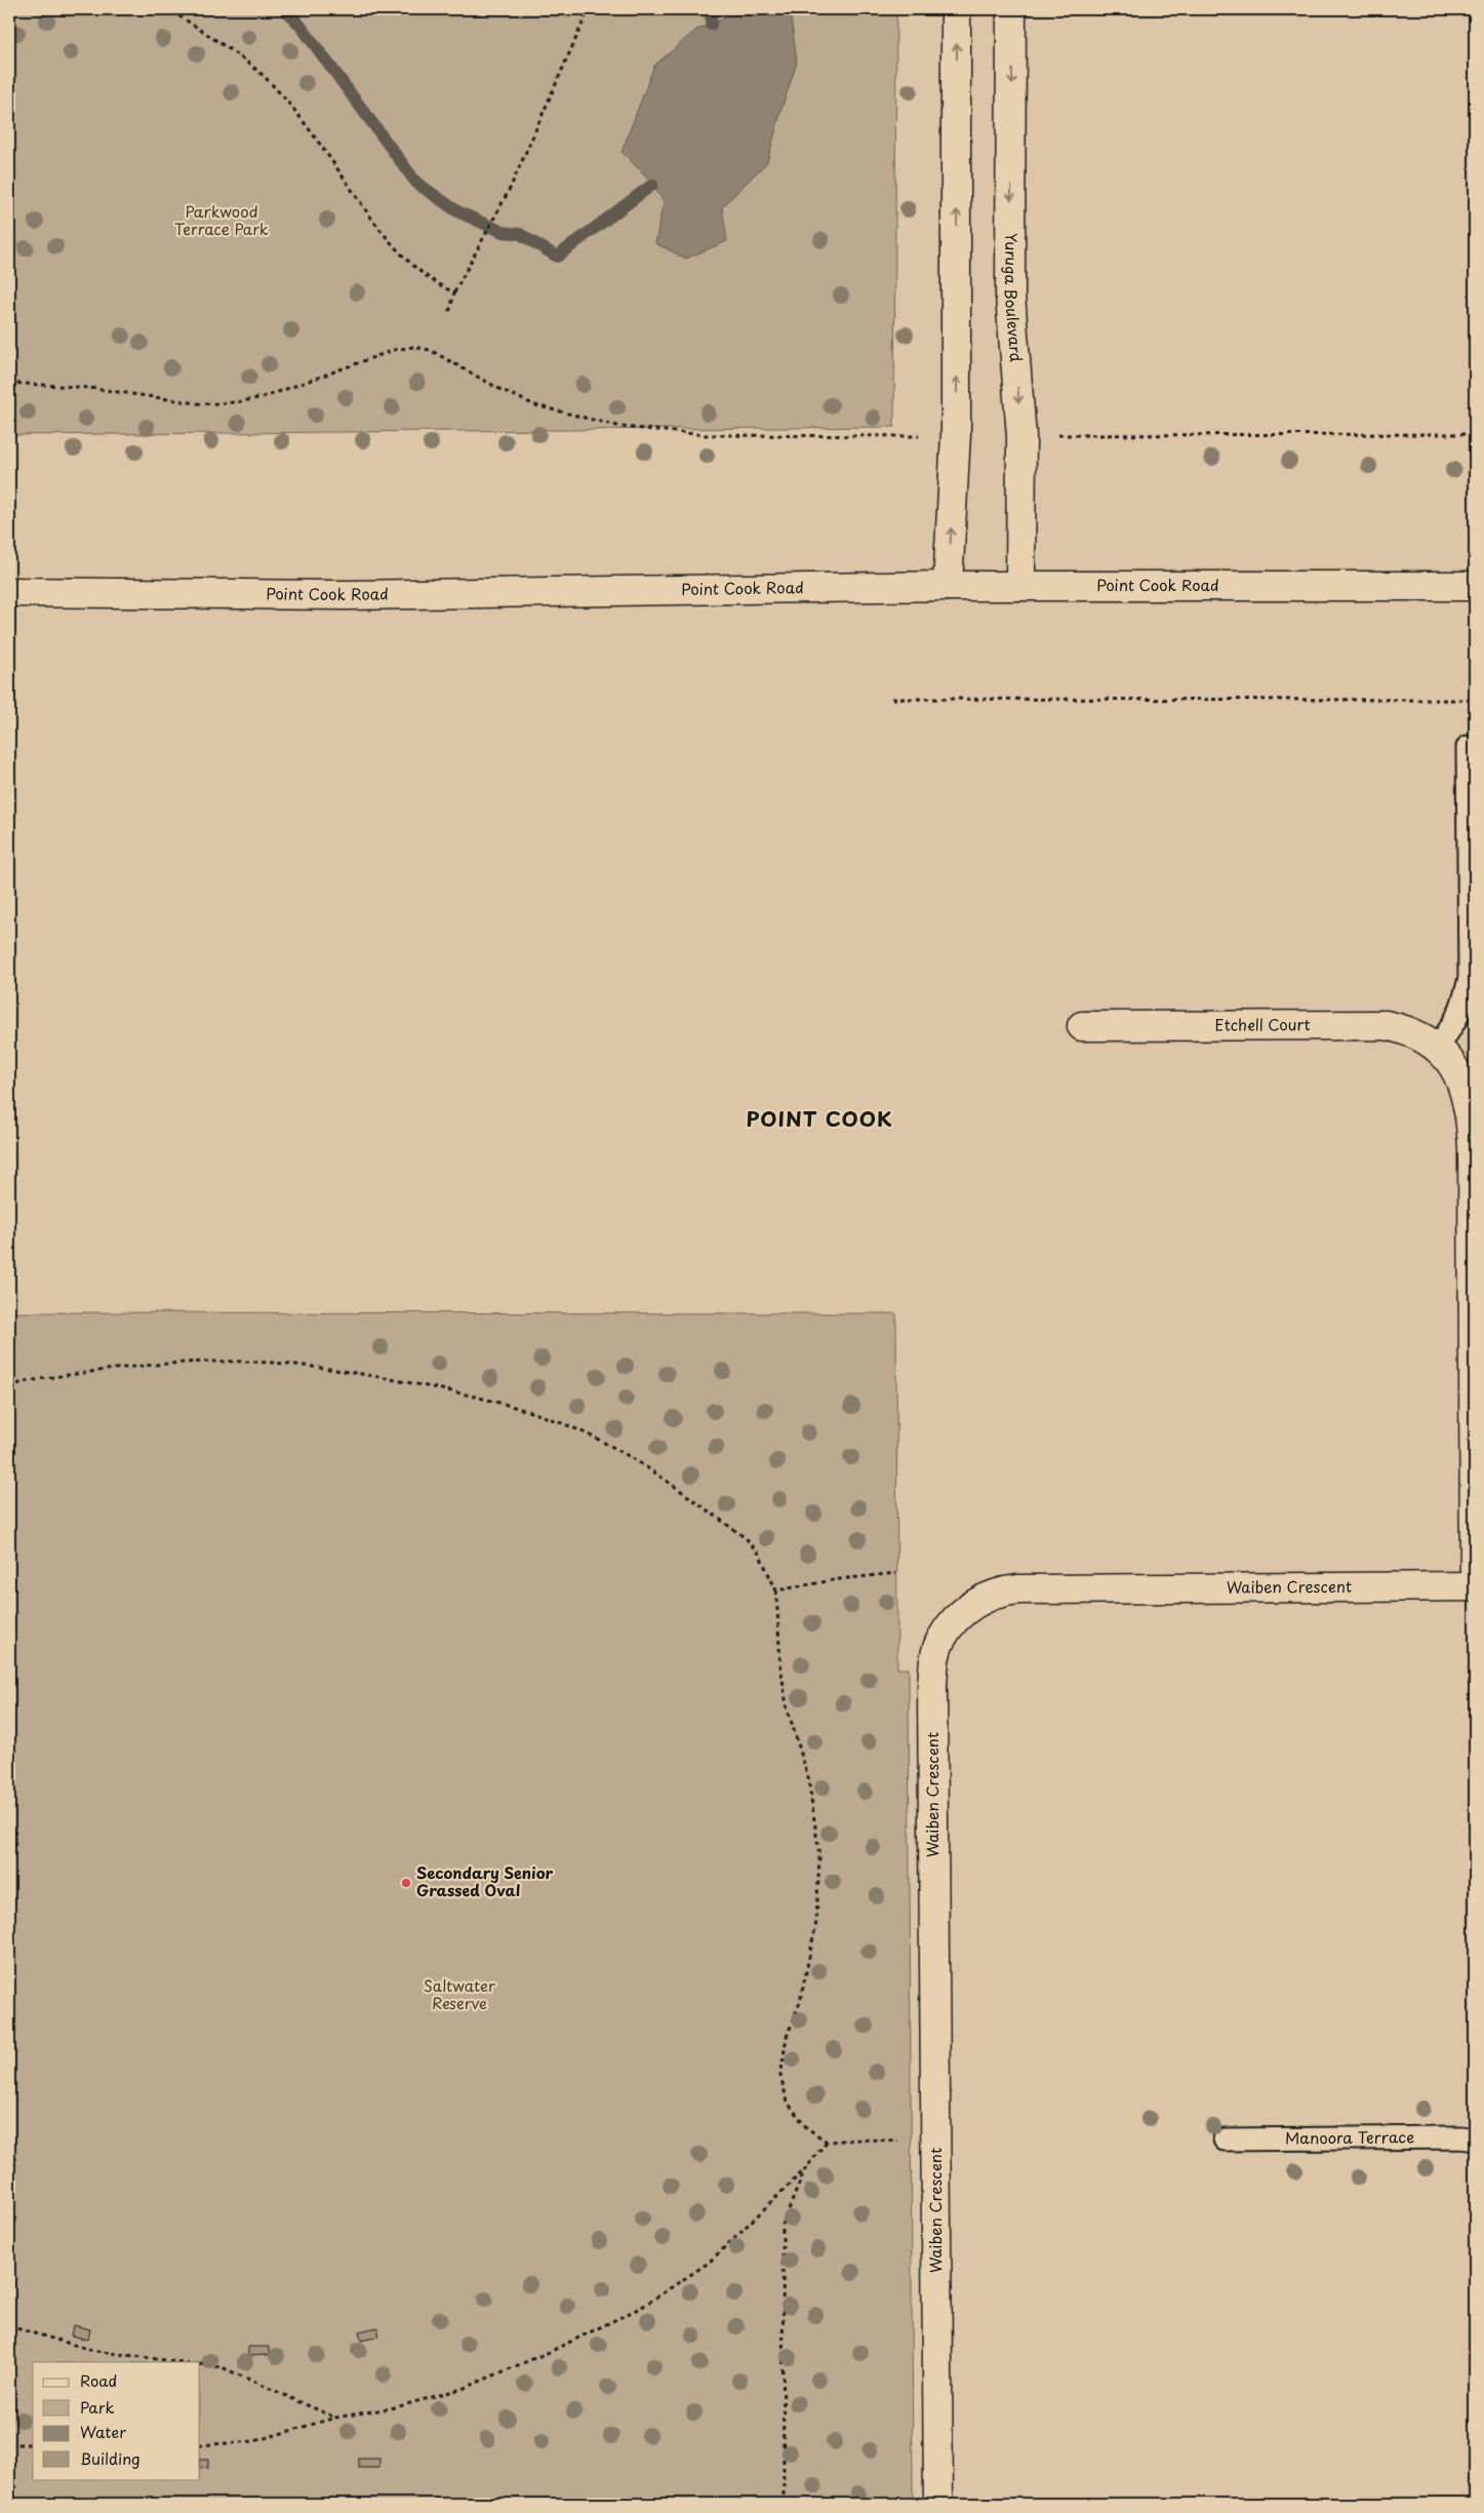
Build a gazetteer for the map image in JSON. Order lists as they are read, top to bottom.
{
  "streets": {
    "street": [
      "Yuruga Boulevard",
      "Point Cook Road",
      "Etchell Court",
      "Waiben Crescent"
    ],
    "lane": ["Manoora Terrace"]
  },
  "crossings": [
    ["Yuruga Boulevard", "Point Cook Road"]
  ],
  "districts": ["POINT COOK"],
  "parks": ["Parkwood Terrace Park", "Saltwater Reserve"],
  "places": ["Secondary Senior Grassed Oval"],
  "legend": [
    "Road",
    "Park",
    "Water",
    "Building"
  ]
}
